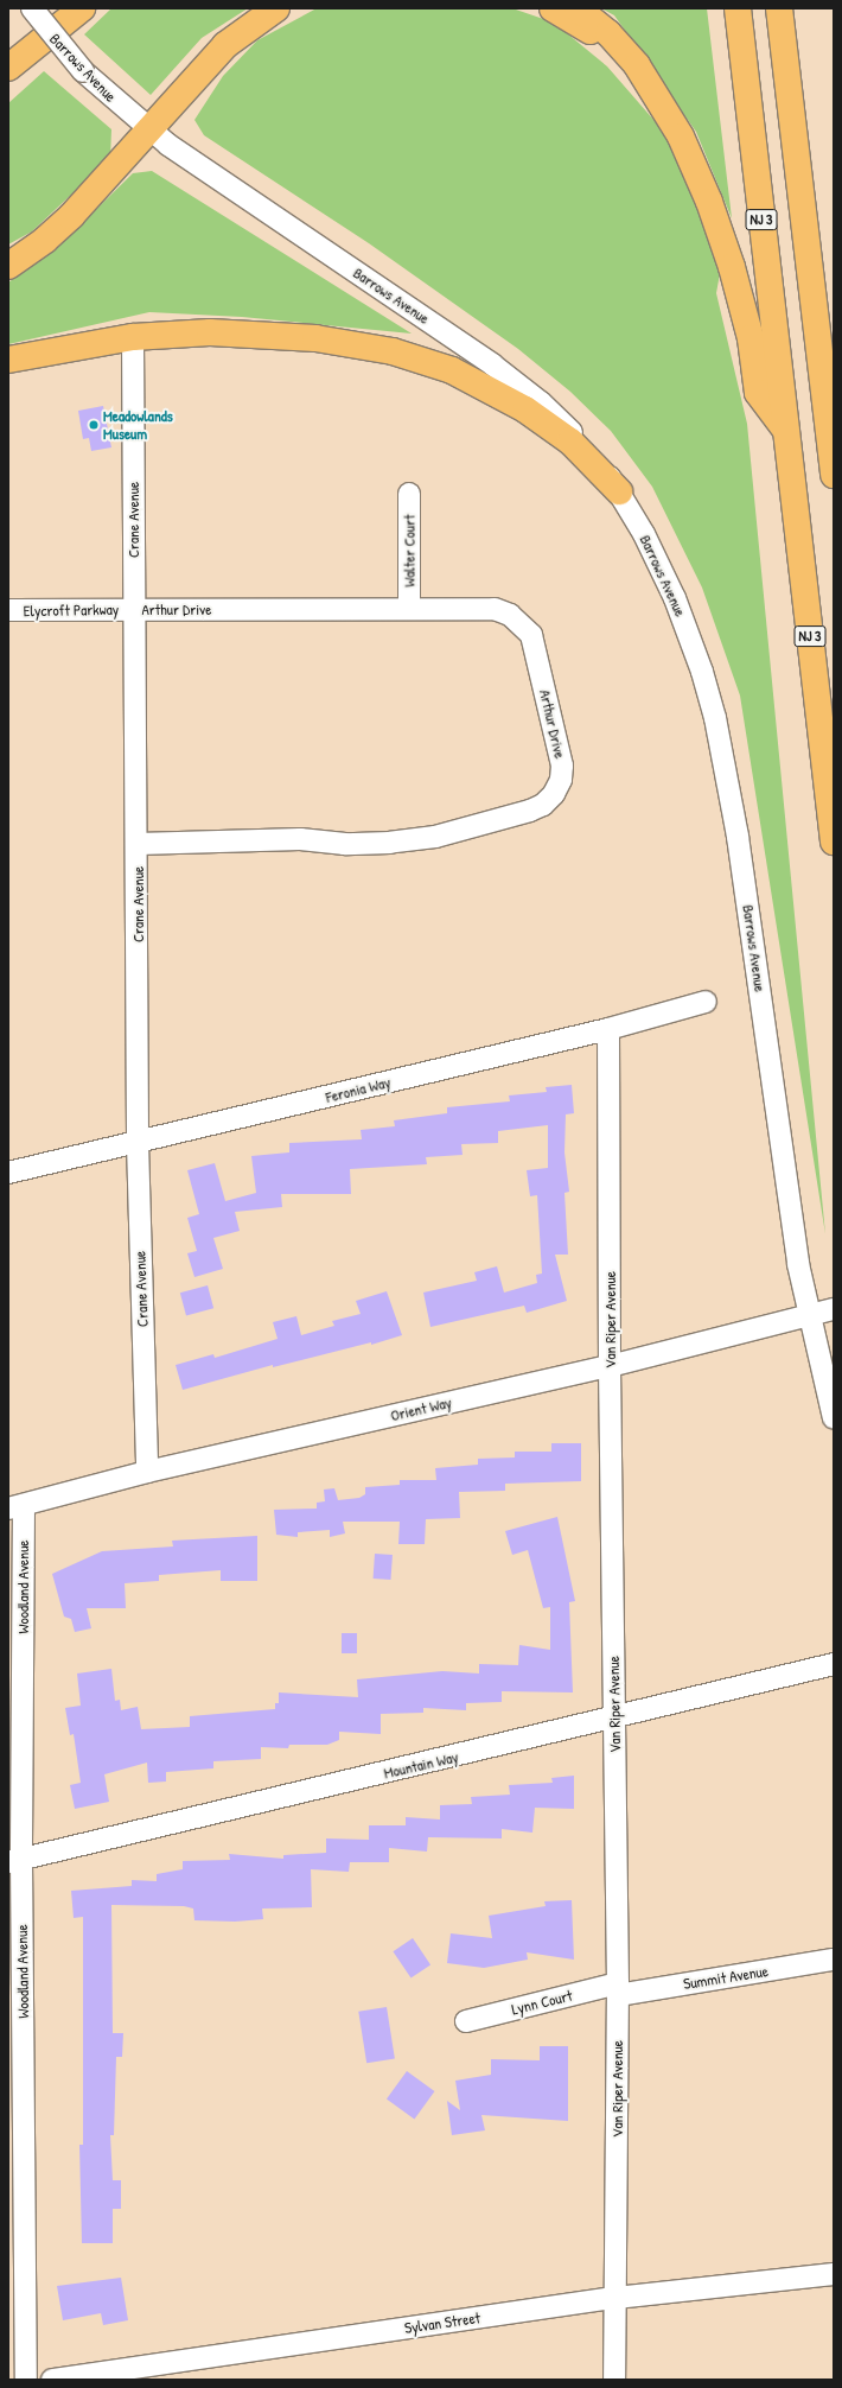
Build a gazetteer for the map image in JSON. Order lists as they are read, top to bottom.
{
  "streets": {
    "highway": ["NJ 3"],
    "street": [
      "Barrows Avenue",
      "Crane Avenue",
      "Walter Court",
      "Arthur Drive",
      "Elycroft Parkway",
      "Feronia Way",
      "Van Riper Avenue",
      "Orient Way",
      "Woodland Avenue",
      "Mountain Way",
      "Summit Avenue",
      "Lynn Court",
      "Sylvan Street"
    ]
  },
  "crossings": [
    ["Barrows Avenue", "Orient Way"],
    ["Crane Avenue", "Arthur Drive"],
    ["Crane Avenue", "Elycroft Parkway"],
    ["Crane Avenue", "Feronia Way"],
    ["Crane Avenue", "Orient Way"],
    ["Walter Court", "Arthur Drive"],
    ["Arthur Drive", "Elycroft Parkway"],
    ["Feronia Way", "Van Riper Avenue"],
    ["Van Riper Avenue", "Orient Way"],
    ["Van Riper Avenue", "Mountain Way"],
    ["Van Riper Avenue", "Summit Avenue"],
    ["Van Riper Avenue", "Lynn Court"],
    ["Van Riper Avenue", "Sylvan Street"],
    ["Orient Way", "Woodland Avenue"],
    ["Woodland Avenue", "Mountain Way"],
    ["Summit Avenue", "Lynn Court"]
  ],
  "places": ["Meadowlands Museum"]
}
